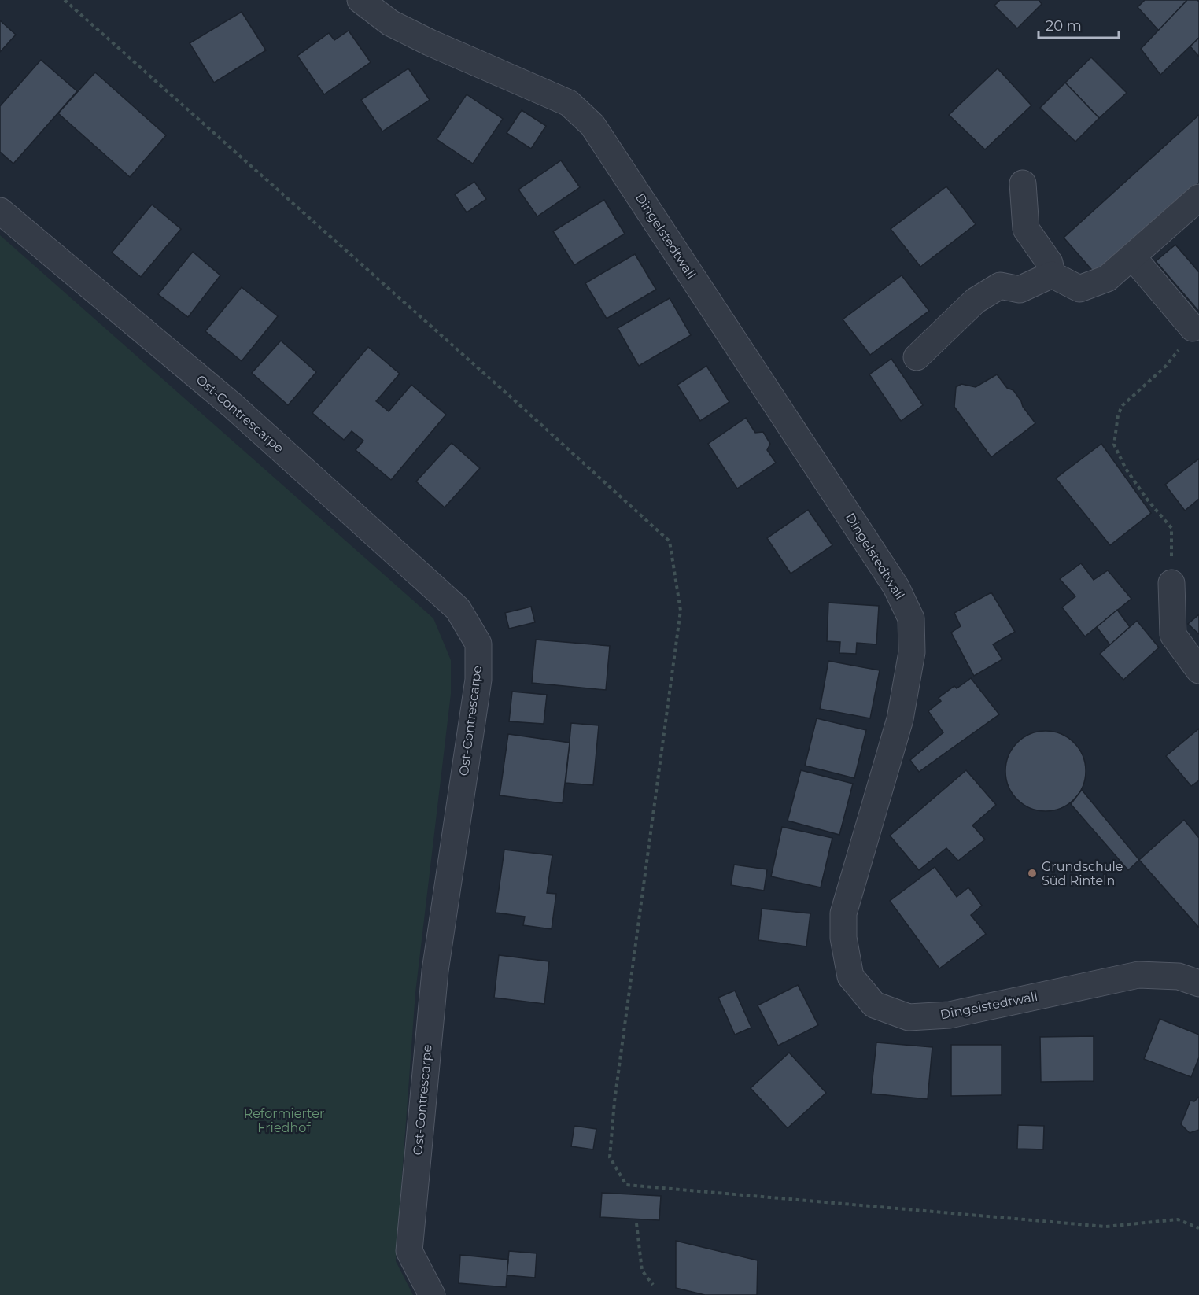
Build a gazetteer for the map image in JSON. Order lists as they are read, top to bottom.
{
  "streets": {
    "street": ["Dingelstedtwall", "Ost-Contrescarpe"]
  },
  "parks": ["Reformierter Friedhof"],
  "places": ["Grundschule Süd Rinteln"],
  "scale_bar": "20 m"
}
